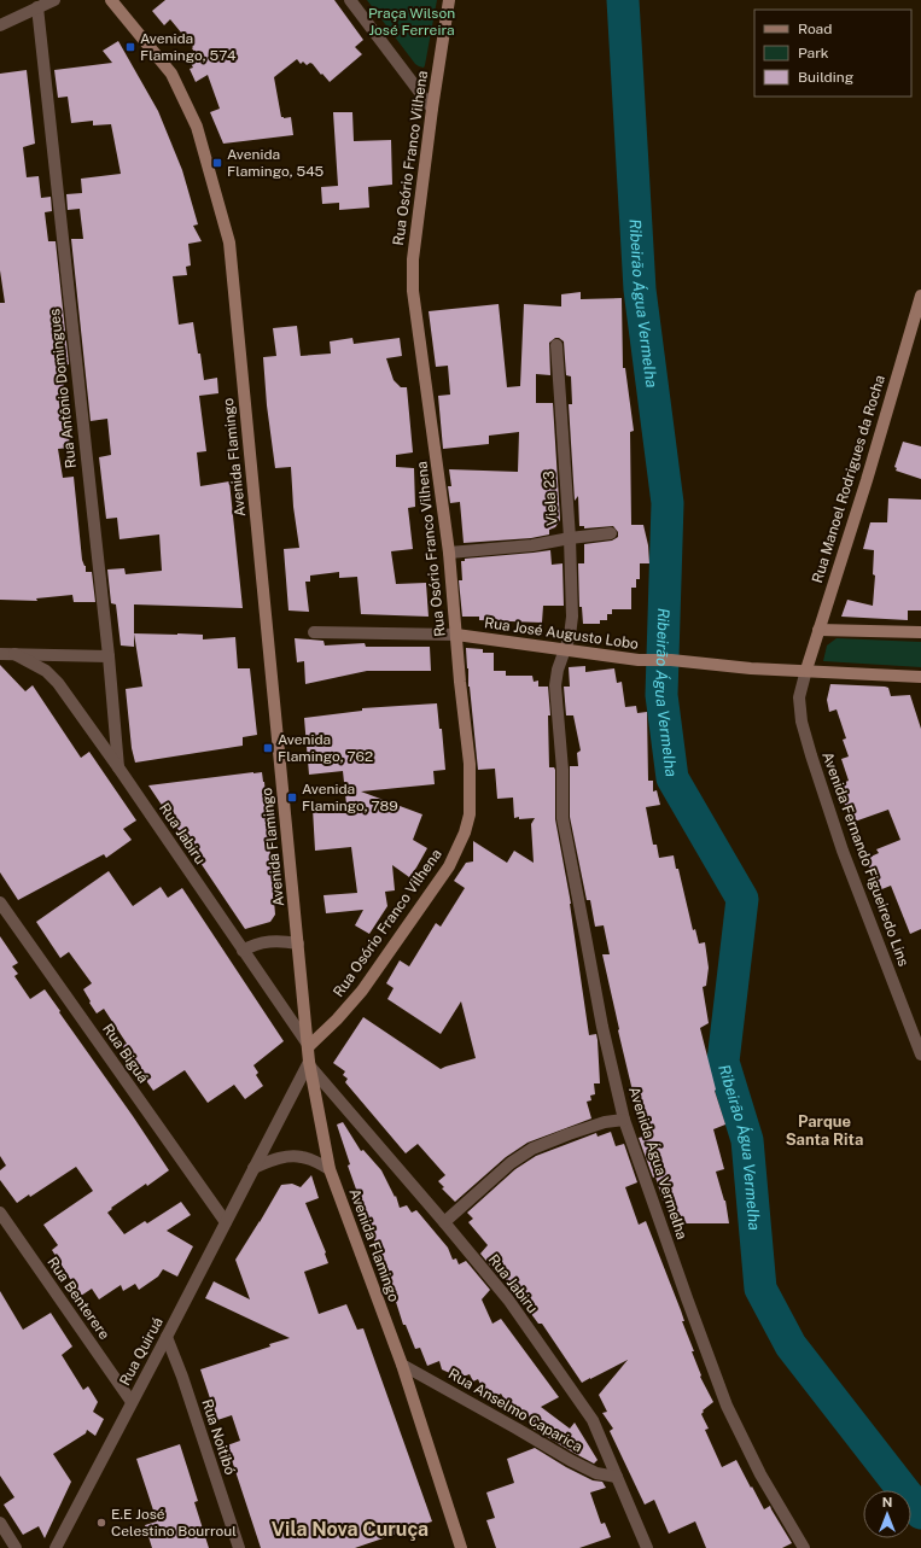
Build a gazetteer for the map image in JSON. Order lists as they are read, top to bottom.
{
  "streets": {
    "street": [
      "Rua Osório Franco Vilhena",
      "Rua Antônio Domingues",
      "Avenida Flamingo",
      "Rua Manoel Rodrigues da Rocha",
      "Viela 23",
      "Rua José Augusto Lobo",
      "Rua Jabiru",
      "Avenida Fernando Figueiredo Lins",
      "Rua Biguá",
      "Avenida Água Vermelha",
      "Rua Benterere",
      "Rua Quiruá",
      "Rua Anselmo Caparica",
      "Rua Noitibó"
    ]
  },
  "crossings": [
    ["Rua Osório Franco Vilhena", "Avenida Flamingo"],
    ["Rua Osório Franco Vilhena", "Rua José Augusto Lobo"],
    ["Rua Osório Franco Vilhena", "Rua Jabiru"],
    ["Rua Antônio Domingues", "Rua Jabiru"],
    ["Avenida Flamingo", "Rua Jabiru"],
    ["Avenida Flamingo", "Rua Quiruá"],
    ["Avenida Flamingo", "Rua Anselmo Caparica"],
    ["Rua Manoel Rodrigues da Rocha", "Rua José Augusto Lobo"],
    ["Rua Manoel Rodrigues da Rocha", "Avenida Fernando Figueiredo Lins"],
    ["Viela 23", "Rua José Augusto Lobo"],
    ["Viela 23", "Avenida Água Vermelha"],
    ["Rua José Augusto Lobo", "Avenida Fernando Figueiredo Lins"],
    ["Rua José Augusto Lobo", "Avenida Água Vermelha"],
    ["Rua Jabiru", "Rua Quiruá"],
    ["Rua Jabiru", "Rua Anselmo Caparica"],
    ["Rua Biguá", "Rua Quiruá"],
    ["Rua Benterere", "Rua Quiruá"],
    ["Rua Quiruá", "Rua Noitibó"]
  ],
  "districts": ["Parque Santa Rita", "Vila Nova Curuça"],
  "water": ["Ribeirão Água Vermelha"],
  "parks": ["Praça Wilson José Ferreira"],
  "places": {
    "transit": [
      "Avenida Flamingo, 574",
      "Avenida Flamingo, 545",
      "Avenida Flamingo, 762",
      "Avenida Flamingo, 789"
    ],
    "other": ["E.E José Celestino Bourroul"]
  },
  "legend": ["Road", "Park", "Building"],
  "north": "top"
}
